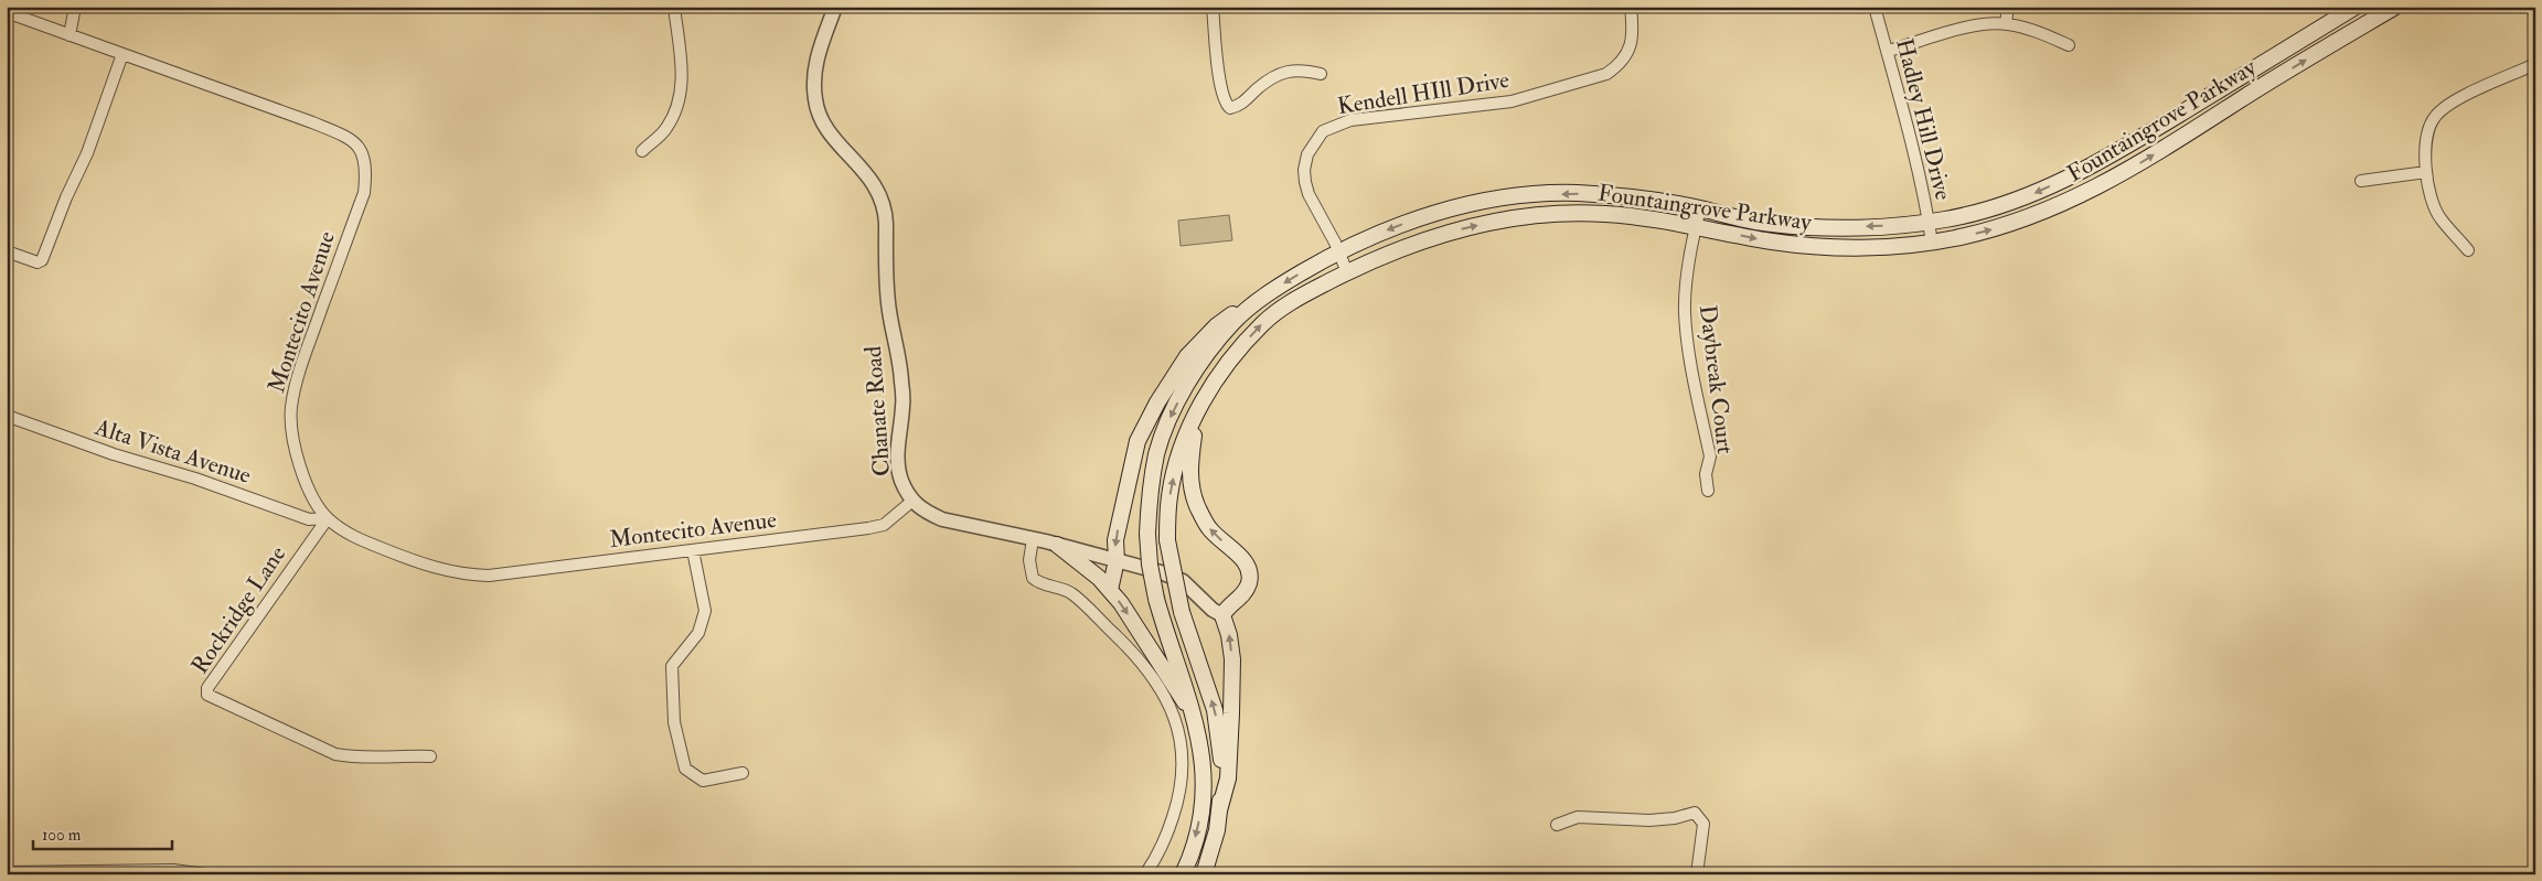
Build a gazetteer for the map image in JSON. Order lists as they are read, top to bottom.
{
  "streets": {
    "main road": ["Fountaingrove Parkway"],
    "street": [
      "Kendell HIll Drive",
      "Hadley Hill Drive",
      "Montecito Avenue",
      "Daybreak Court",
      "Chanate Road",
      "Alta Vista Avenue",
      "Rockridge Lane"
    ]
  },
  "crossings": [
    ["Kendell HIll Drive", "Fountaingrove Parkway"],
    ["Hadley Hill Drive", "Fountaingrove Parkway"],
    ["Fountaingrove Parkway", "Daybreak Court"],
    ["Montecito Avenue", "Chanate Road"],
    ["Montecito Avenue", "Alta Vista Avenue"],
    ["Montecito Avenue", "Rockridge Lane"],
    ["Alta Vista Avenue", "Rockridge Lane"]
  ],
  "scale_bar": "100 m"
}
